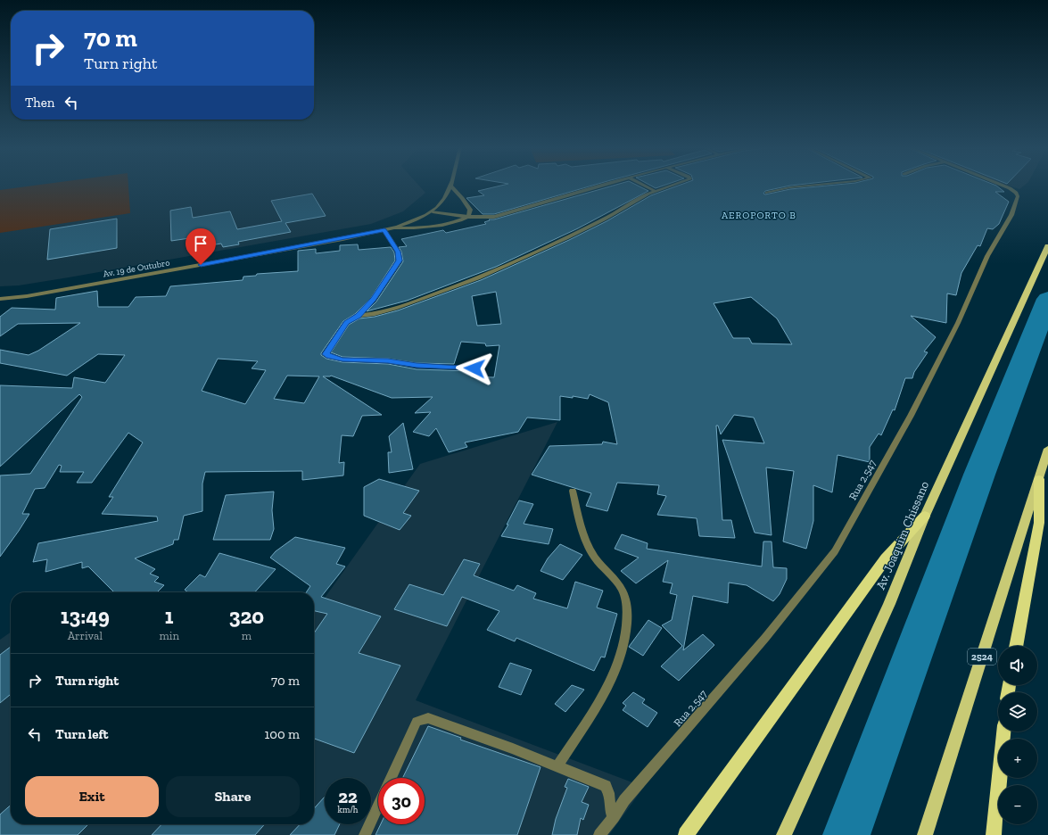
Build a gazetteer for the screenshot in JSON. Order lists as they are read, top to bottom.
{
  "streets": {
    "main road": ["Av. Joaquim Chissano", "2524"],
    "street": ["Av. 19 de Outubro", "Rua 2.547"]
  },
  "districts": ["AEROPORTO B"],
  "page": {
    "turn": ["70 m", "Turn right"],
    "then": "Then",
    "eta": [
      "13:49",
      "Arrival",
      "1",
      "min",
      "320",
      "m"
    ],
    "map_buttons": ["+", "−"],
    "list": [
      {
        "name": "Turn right",
        "value": "70 m"
      },
      {
        "name": "Turn left",
        "value": "100 m"
      }
    ],
    "buttons": ["Exit", "Share"],
    "speed": "22 km/h",
    "limit": "30"
  }
}
